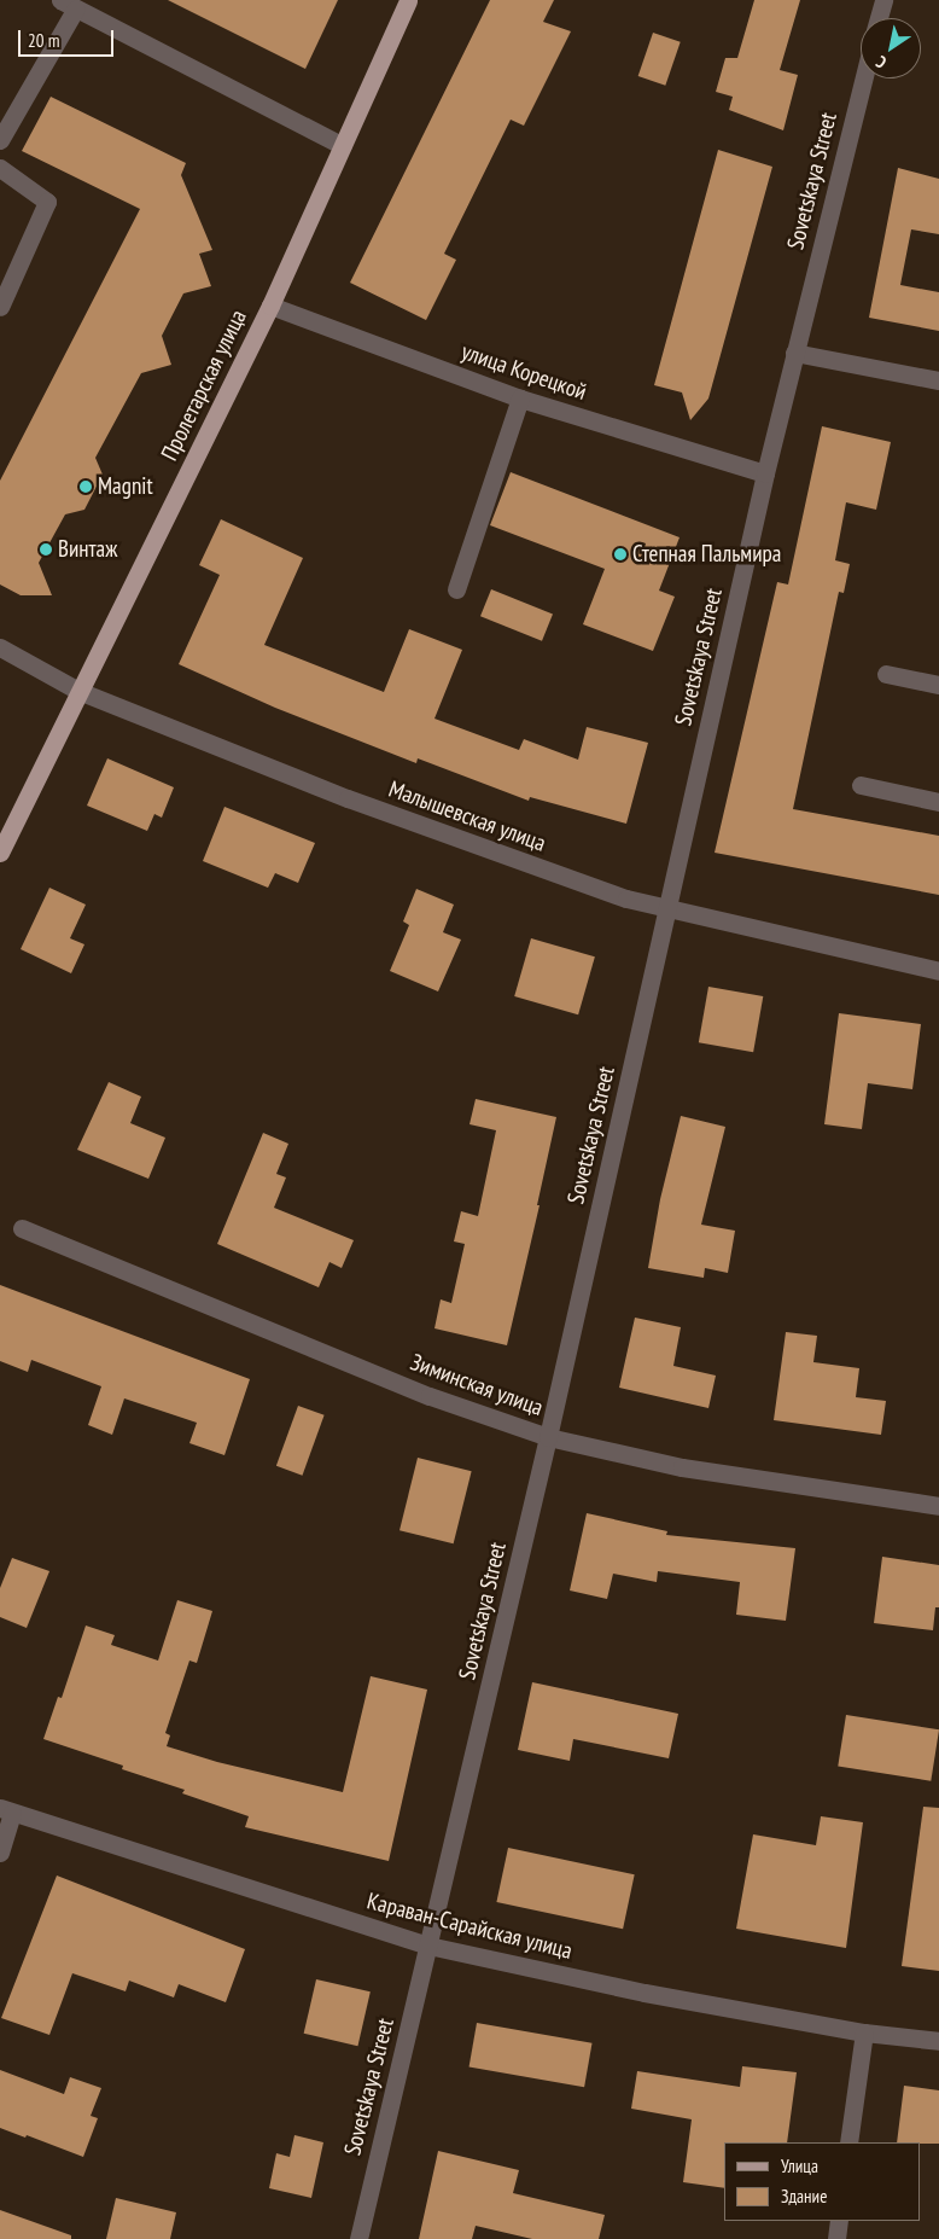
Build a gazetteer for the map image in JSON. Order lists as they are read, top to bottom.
{
  "streets": {
    "main road": ["Пролетарская улица"],
    "street": [
      "Sovetskaya Street",
      "улица Корецкой",
      "Малышевская улица",
      "Зиминская улица",
      "Караван-Сарайская улица"
    ]
  },
  "crossings": [
    ["Sovetskaya Street", "улица Корецкой"],
    ["Sovetskaya Street", "Малышевская улица"],
    ["Sovetskaya Street", "Зиминская улица"],
    ["Sovetskaya Street", "Караван-Сарайская улица"],
    ["улица Корецкой", "Пролетарская улица"],
    ["Пролетарская улица", "Малышевская улица"]
  ],
  "places": ["Magnit", "Винтаж", "Степная Пальмира"],
  "legend": ["Улица", "Здание"],
  "scale_bar": "20 m",
  "north": "bottom left"
}
